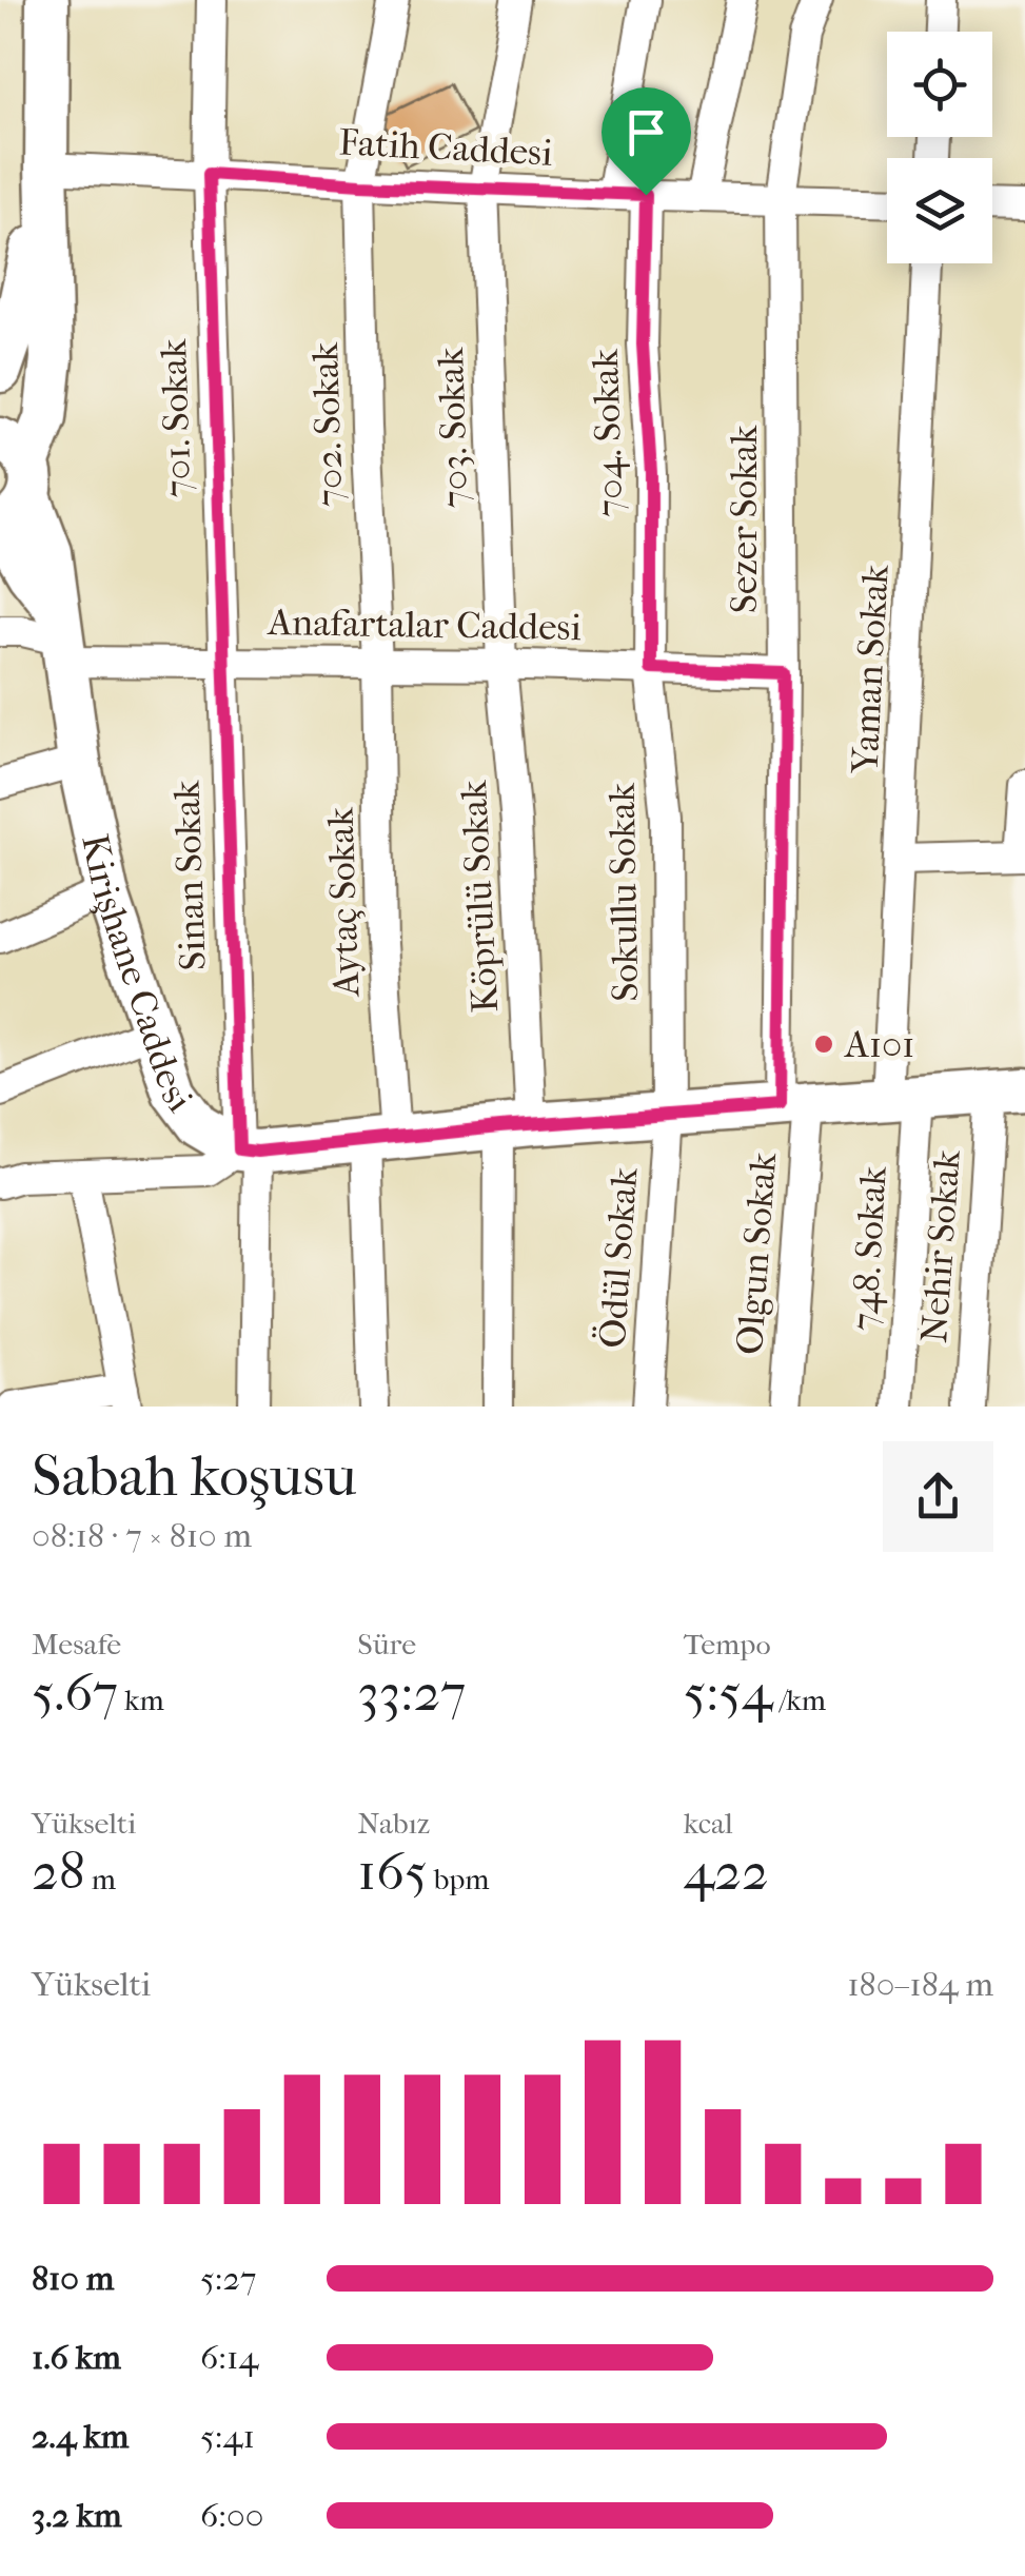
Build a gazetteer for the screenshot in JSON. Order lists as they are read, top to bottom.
{
  "streets": {
    "street": [
      "Fatih Caddesi",
      "701. Sokak",
      "702. Sokak",
      "703. Sokak",
      "704. Sokak",
      "Sezer Sokak",
      "Anafartalar Caddesi",
      "Yaman Sokak",
      "Sinan Sokak",
      "Sokullu Sokak",
      "Köprülü Sokak",
      "Aytaç Sokak",
      "Kirişhane Caddesi",
      "Nehir Sokak",
      "748. Sokak",
      "Olgun Sokak",
      "Ödül Sokak"
    ]
  },
  "crossings": [
    ["Fatih Caddesi", "701. Sokak"],
    ["Fatih Caddesi", "702. Sokak"],
    ["Fatih Caddesi", "703. Sokak"],
    ["Fatih Caddesi", "704. Sokak"],
    ["Fatih Caddesi", "Sezer Sokak"],
    ["701. Sokak", "Anafartalar Caddesi"],
    ["701. Sokak", "Sinan Sokak"],
    ["702. Sokak", "Anafartalar Caddesi"],
    ["702. Sokak", "Aytaç Sokak"],
    ["703. Sokak", "Anafartalar Caddesi"],
    ["703. Sokak", "Köprülü Sokak"],
    ["704. Sokak", "Anafartalar Caddesi"],
    ["704. Sokak", "Sokullu Sokak"],
    ["Sezer Sokak", "Anafartalar Caddesi"],
    ["Sezer Sokak", "Olgun Sokak"],
    ["Anafartalar Caddesi", "Sinan Sokak"],
    ["Anafartalar Caddesi", "Sokullu Sokak"],
    ["Anafartalar Caddesi", "Köprülü Sokak"],
    ["Anafartalar Caddesi", "Aytaç Sokak"],
    ["Anafartalar Caddesi", "Kirişhane Caddesi"],
    ["Yaman Sokak", "748. Sokak"],
    ["Sinan Sokak", "Kirişhane Caddesi"],
    ["Sokullu Sokak", "Ödül Sokak"]
  ],
  "places": ["A101"],
  "page": {
    "heading": ["Sabah koşusu", "08:18 · 7 × 810 m"],
    "stats": [
      ["Mesafe", "5.67 km"],
      ["Süre", "33:27"],
      ["Tempo", "5:54 /km"],
      ["Yükselti", "28 m"],
      ["Nabız", "165 bpm"],
      ["kcal", "422"]
    ],
    "chart": ["Yükselti", "180–184 m"],
    "list": [
      {
        "name": "810 m",
        "note": "5:27"
      },
      {
        "name": "1.6 km",
        "note": "6:14"
      },
      {
        "name": "2.4 km",
        "note": "5:41"
      },
      {
        "name": "3.2 km",
        "note": "6:00"
      }
    ]
  }
}
